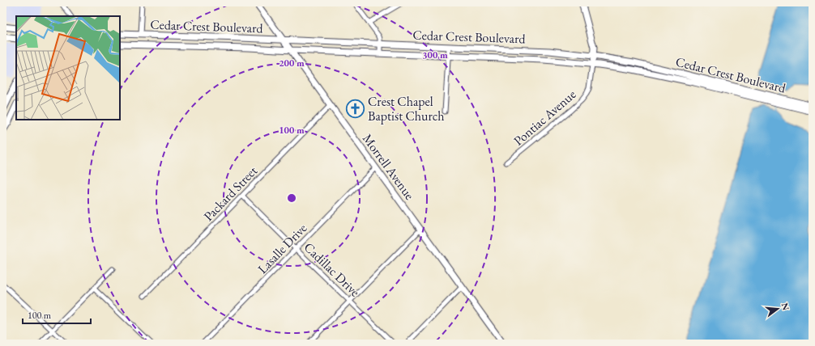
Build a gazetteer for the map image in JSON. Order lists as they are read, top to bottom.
{
  "streets": {
    "main road": ["Cedar Crest Boulevard", "Morrell Avenue"],
    "street": [
      "Pontiac Avenue",
      "Packard Street",
      "Lasalle Drive",
      "Cadillac Drive"
    ]
  },
  "crossings": [
    ["Cedar Crest Boulevard", "Pontiac Avenue"],
    ["Cedar Crest Boulevard", "Morrell Avenue"],
    ["Morrell Avenue", "Packard Street"],
    ["Morrell Avenue", "Lasalle Drive"],
    ["Packard Street", "Cadillac Drive"],
    ["Lasalle Drive", "Cadillac Drive"]
  ],
  "places": {
    "church": ["Crest Chapel Baptist Church"]
  },
  "scale_bar": "100 m",
  "north": "right",
  "rings": ["300 m", "200 m", "100 m"]
}
